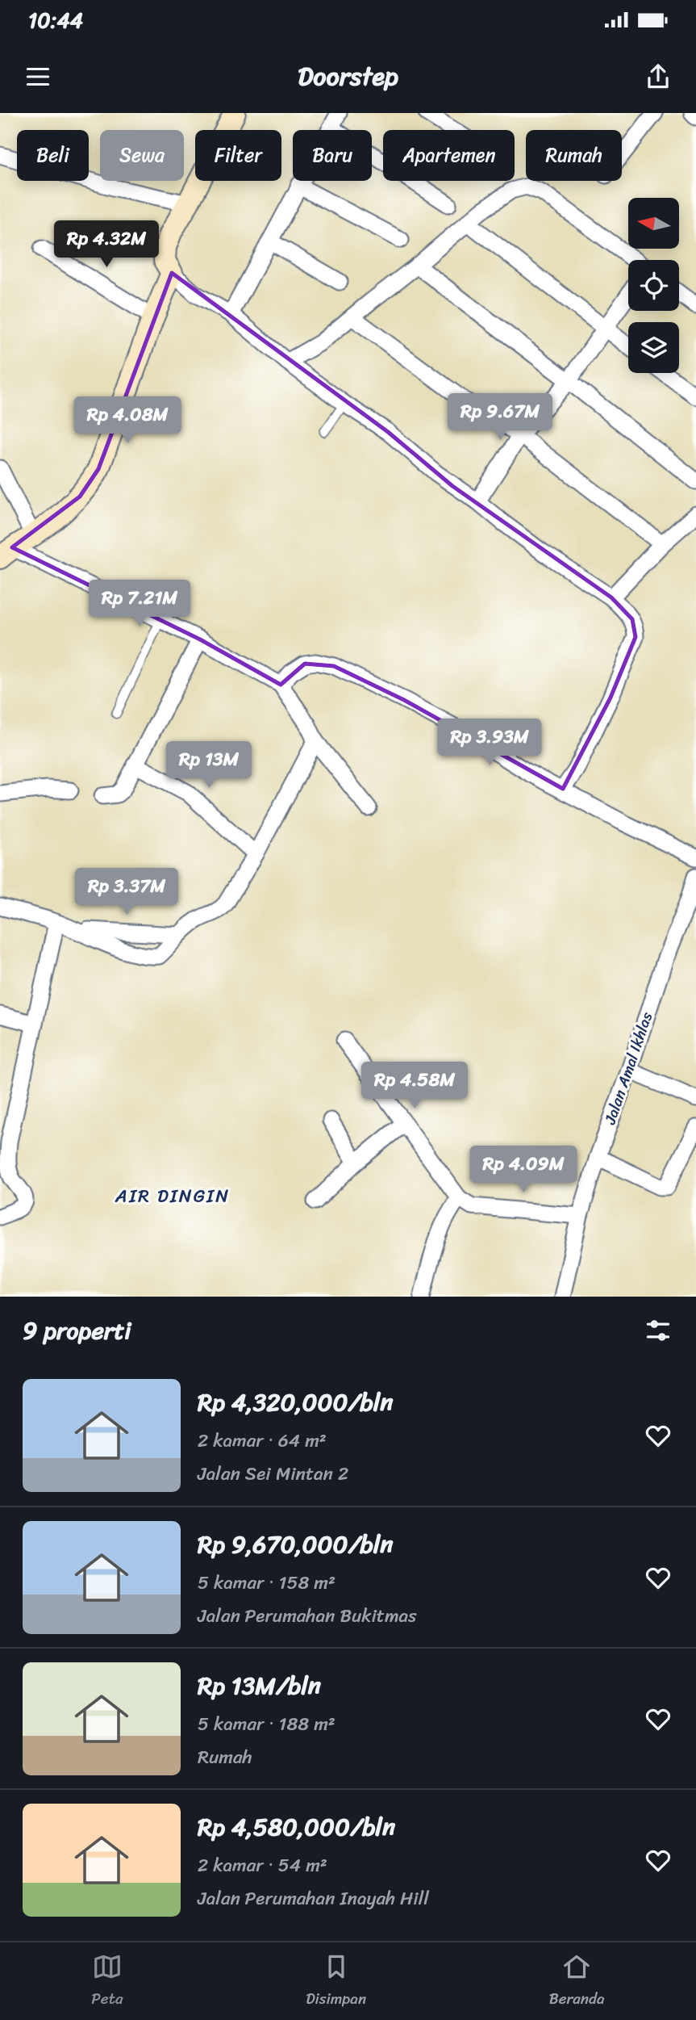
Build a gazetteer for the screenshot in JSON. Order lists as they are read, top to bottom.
{
  "streets": {
    "street": ["Jalan Amal Ikhlas"]
  },
  "districts": ["AIR DINGIN"],
  "north": "left",
  "page": {
    "status": "10:44",
    "header": "Doorstep",
    "chip": [
      "Beli",
      "Sewa",
      "Filter",
      "Baru",
      "Apartemen",
      "Rumah"
    ],
    "price": [
      "Rp 4.32M",
      "Rp 9.67M",
      "Rp 4.08M",
      "Rp 7.21M",
      "Rp 3.93M",
      "Rp 13M",
      "Rp 3.37M",
      "Rp 4.58M",
      "Rp 4.09M"
    ],
    "heading": "9 properti",
    "list": [
      {
        "name": "Rp 4,320,000/bln",
        "note": "2 kamar · 64 m² · Jalan Sei Mintan 2"
      },
      {
        "name": "Rp 9,670,000/bln",
        "note": "5 kamar · 158 m² · Jalan Perumahan Bukitmas"
      },
      {
        "name": "Rp 13M/bln",
        "note": "5 kamar · 188 m² · Rumah"
      },
      {
        "name": "Rp 4,580,000/bln",
        "note": "2 kamar · 54 m² · Jalan Perumahan Inayah Hill"
      }
    ],
    "tabs": ["Peta", "Disimpan", "Beranda"]
  }
}
